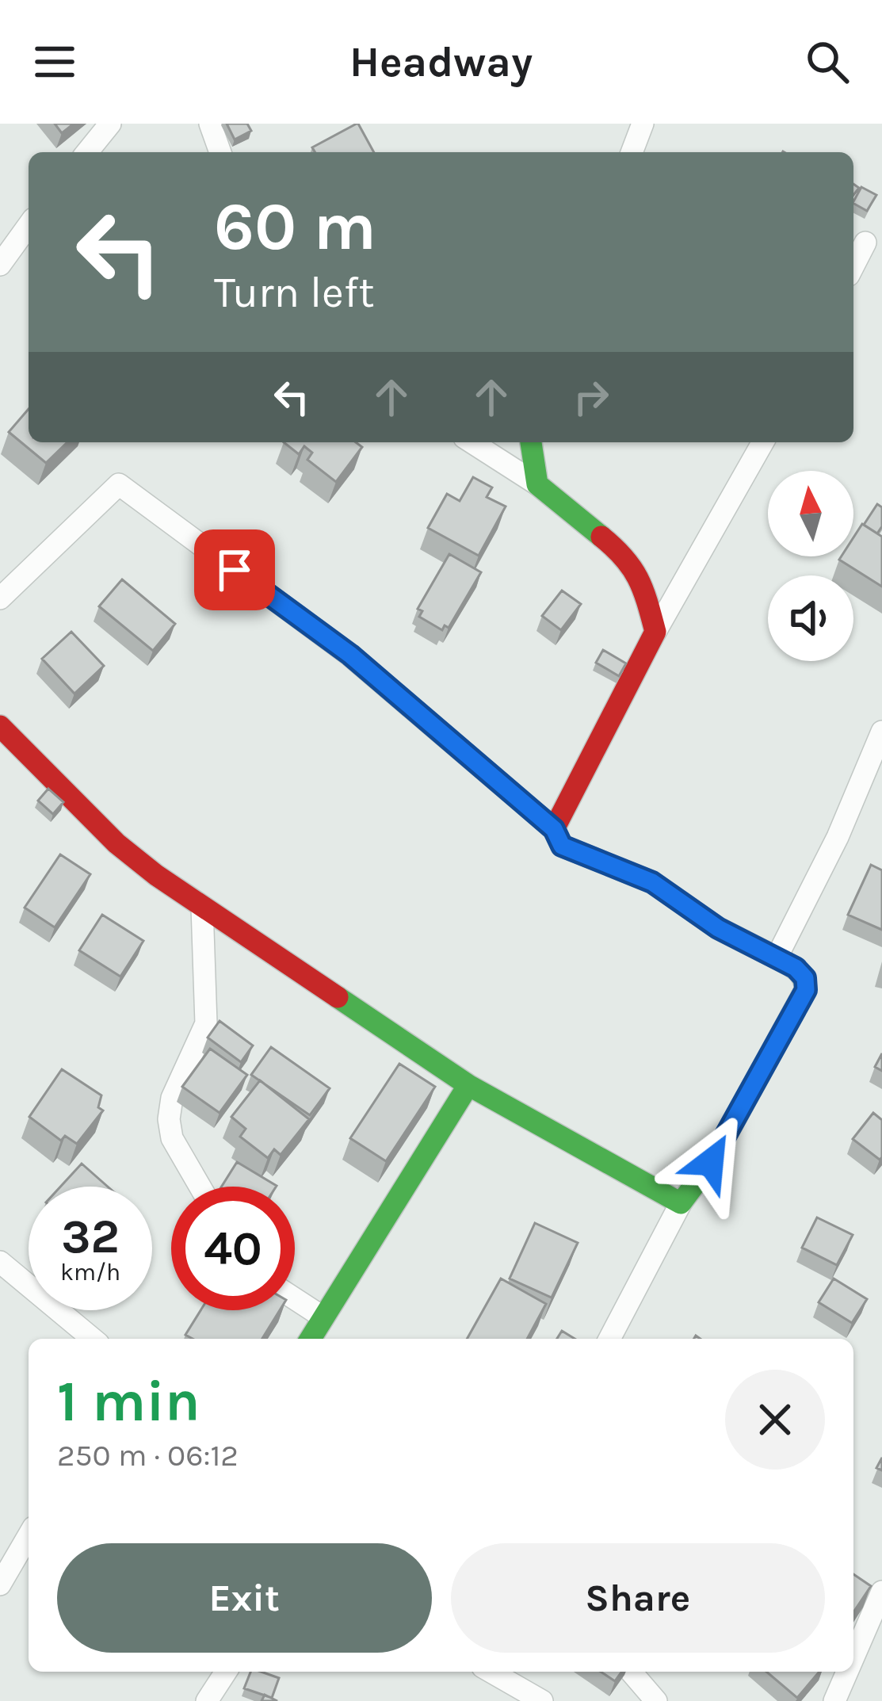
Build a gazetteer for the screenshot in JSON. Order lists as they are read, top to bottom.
{
  "north": "top",
  "page": {
    "header": "Headway",
    "turn": ["60 m", "Turn left"],
    "speed": "32 km/h",
    "limit": "40",
    "heading": ["1 min", "250 m · 06:12"],
    "buttons": ["Exit", "Share"]
  }
}
